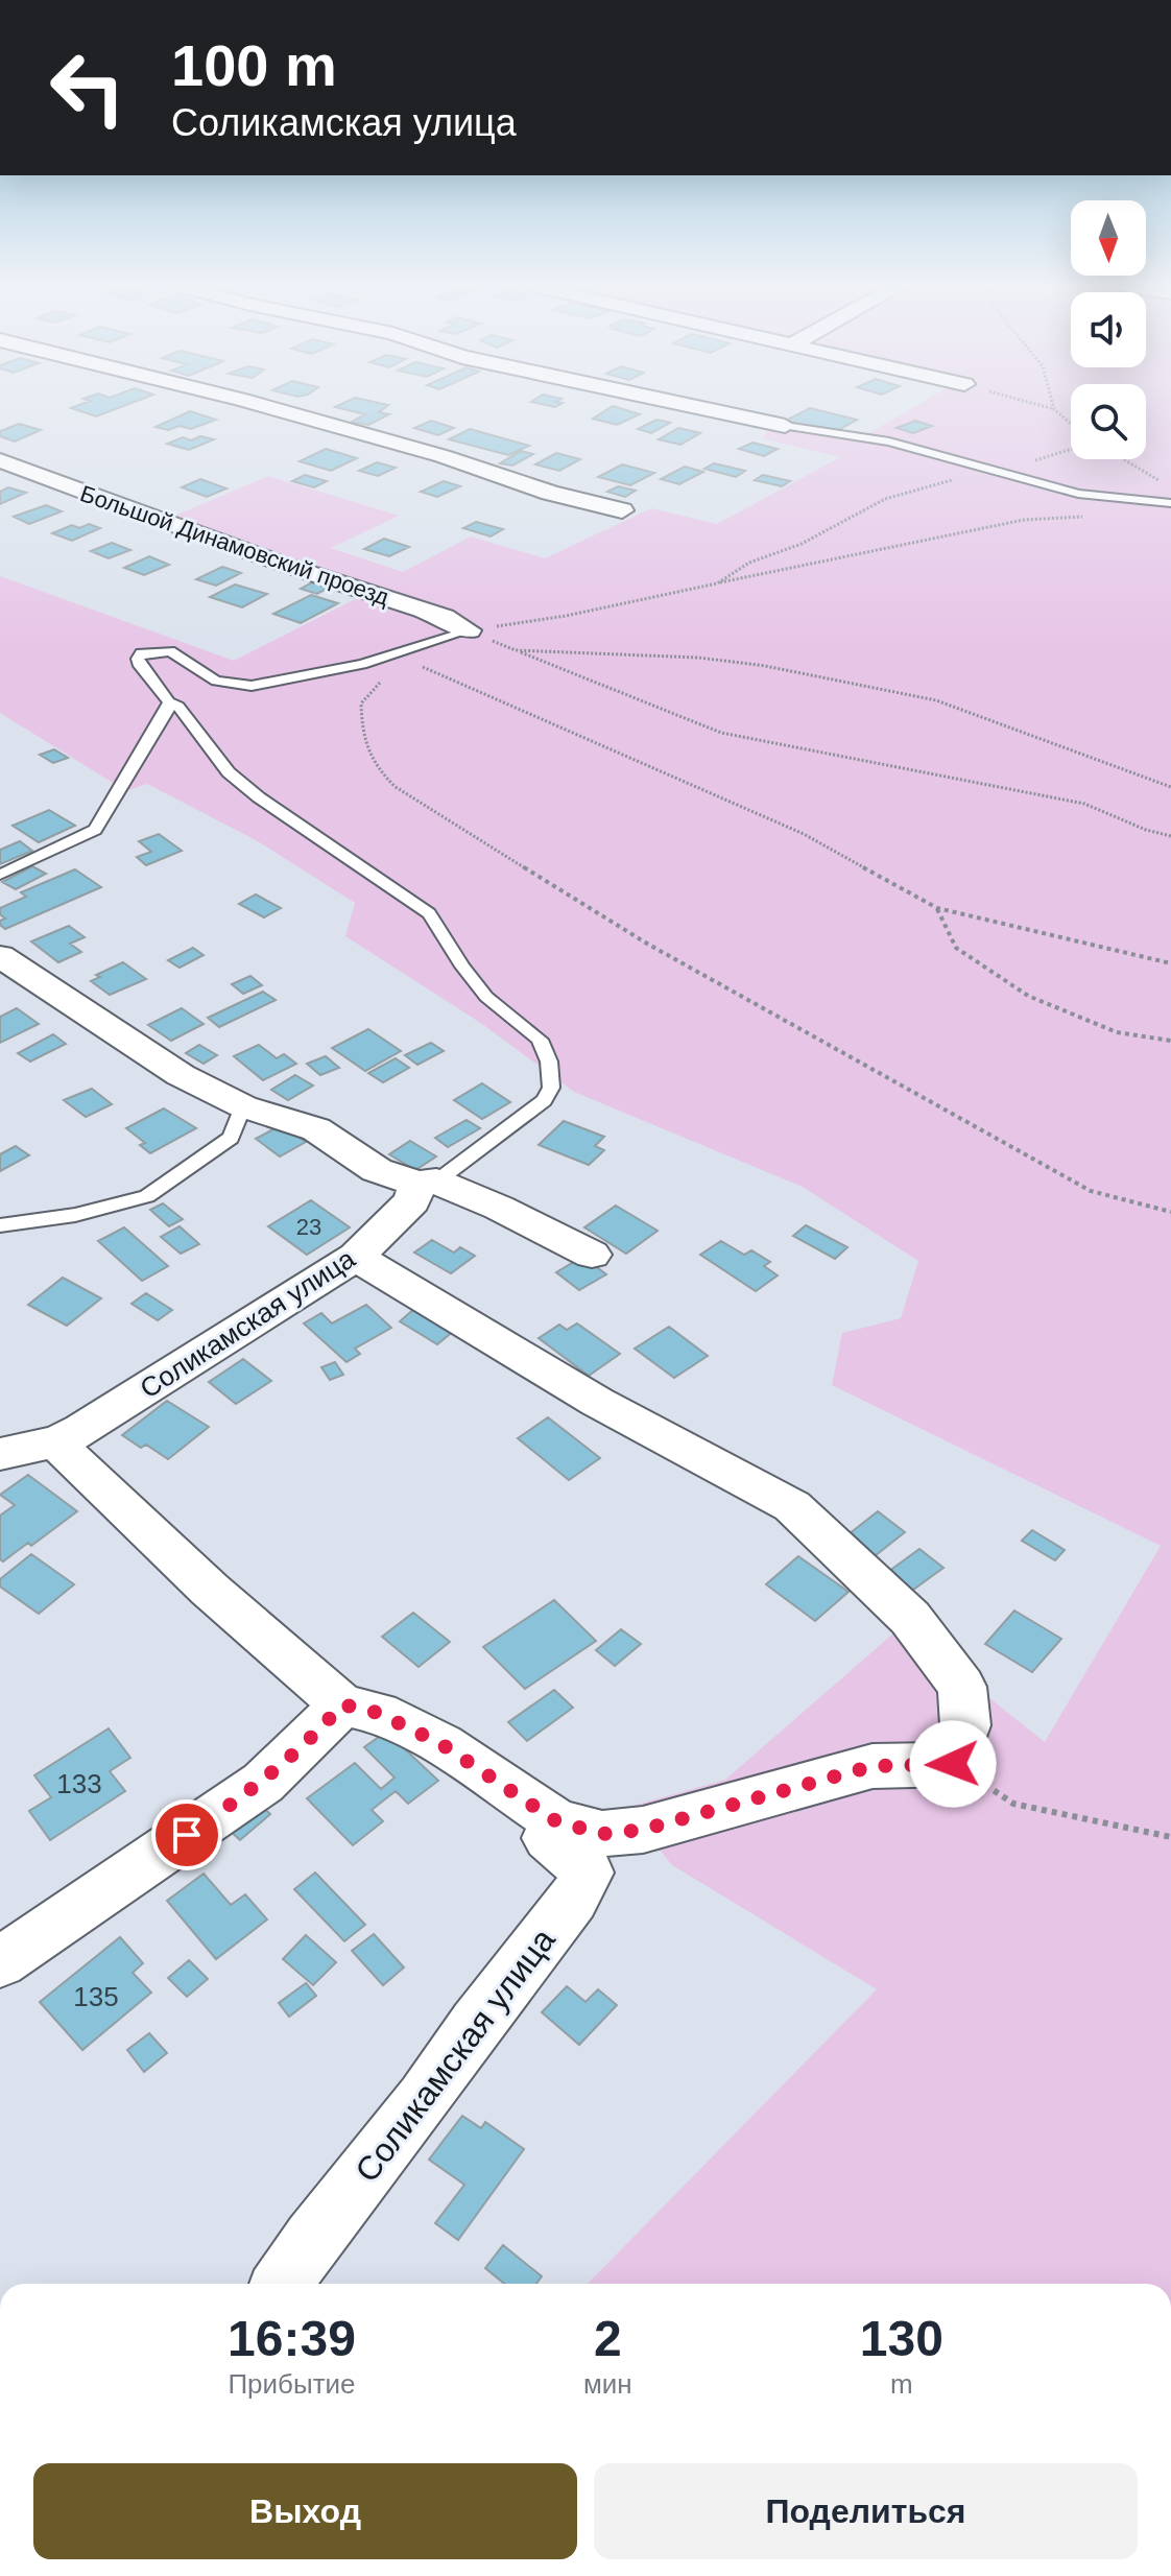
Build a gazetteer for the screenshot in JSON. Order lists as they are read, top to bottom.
{
  "streets": {
    "street": ["Большой Динамовский проезд", "Соликамская улица"]
  },
  "house_numbers": ["23", "133", "135"],
  "north": "bottom",
  "page": {
    "turn": ["100 m", "Соликамская улица"],
    "eta": [
      "16:39",
      "Прибытие",
      "2",
      "мин",
      "130",
      "m"
    ],
    "buttons": ["Выход", "Поделиться"]
  }
}
